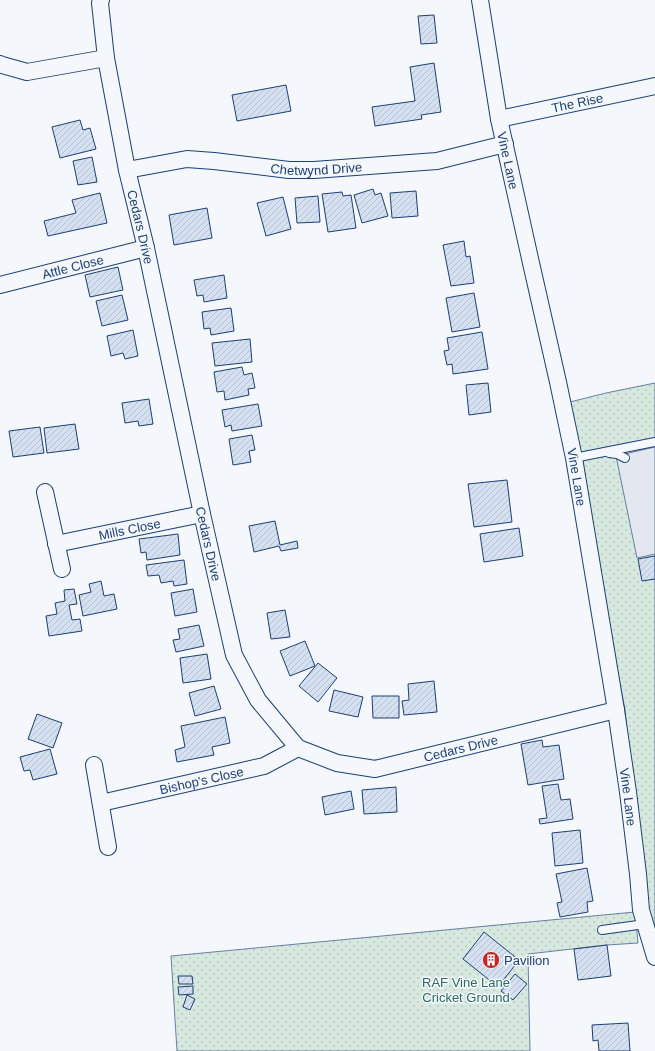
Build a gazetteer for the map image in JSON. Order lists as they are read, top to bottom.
{
  "streets": {
    "street": [
      "The Rise",
      "Vine Lane",
      "Chetwynd Drive",
      "Cedars Drive",
      "Attle Close",
      "Mills Close",
      "Bishop's Close"
    ]
  },
  "crossings": [
    ["The Rise", "Vine Lane"],
    ["Vine Lane", "Chetwynd Drive"],
    ["Vine Lane", "Cedars Drive"],
    ["Chetwynd Drive", "Cedars Drive"],
    ["Cedars Drive", "Attle Close"],
    ["Cedars Drive", "Mills Close"],
    ["Cedars Drive", "Bishop's Close"]
  ],
  "parks": ["RAF Vine Lane Cricket Ground"],
  "places": {
    "building": ["Pavilion"]
  }
}
